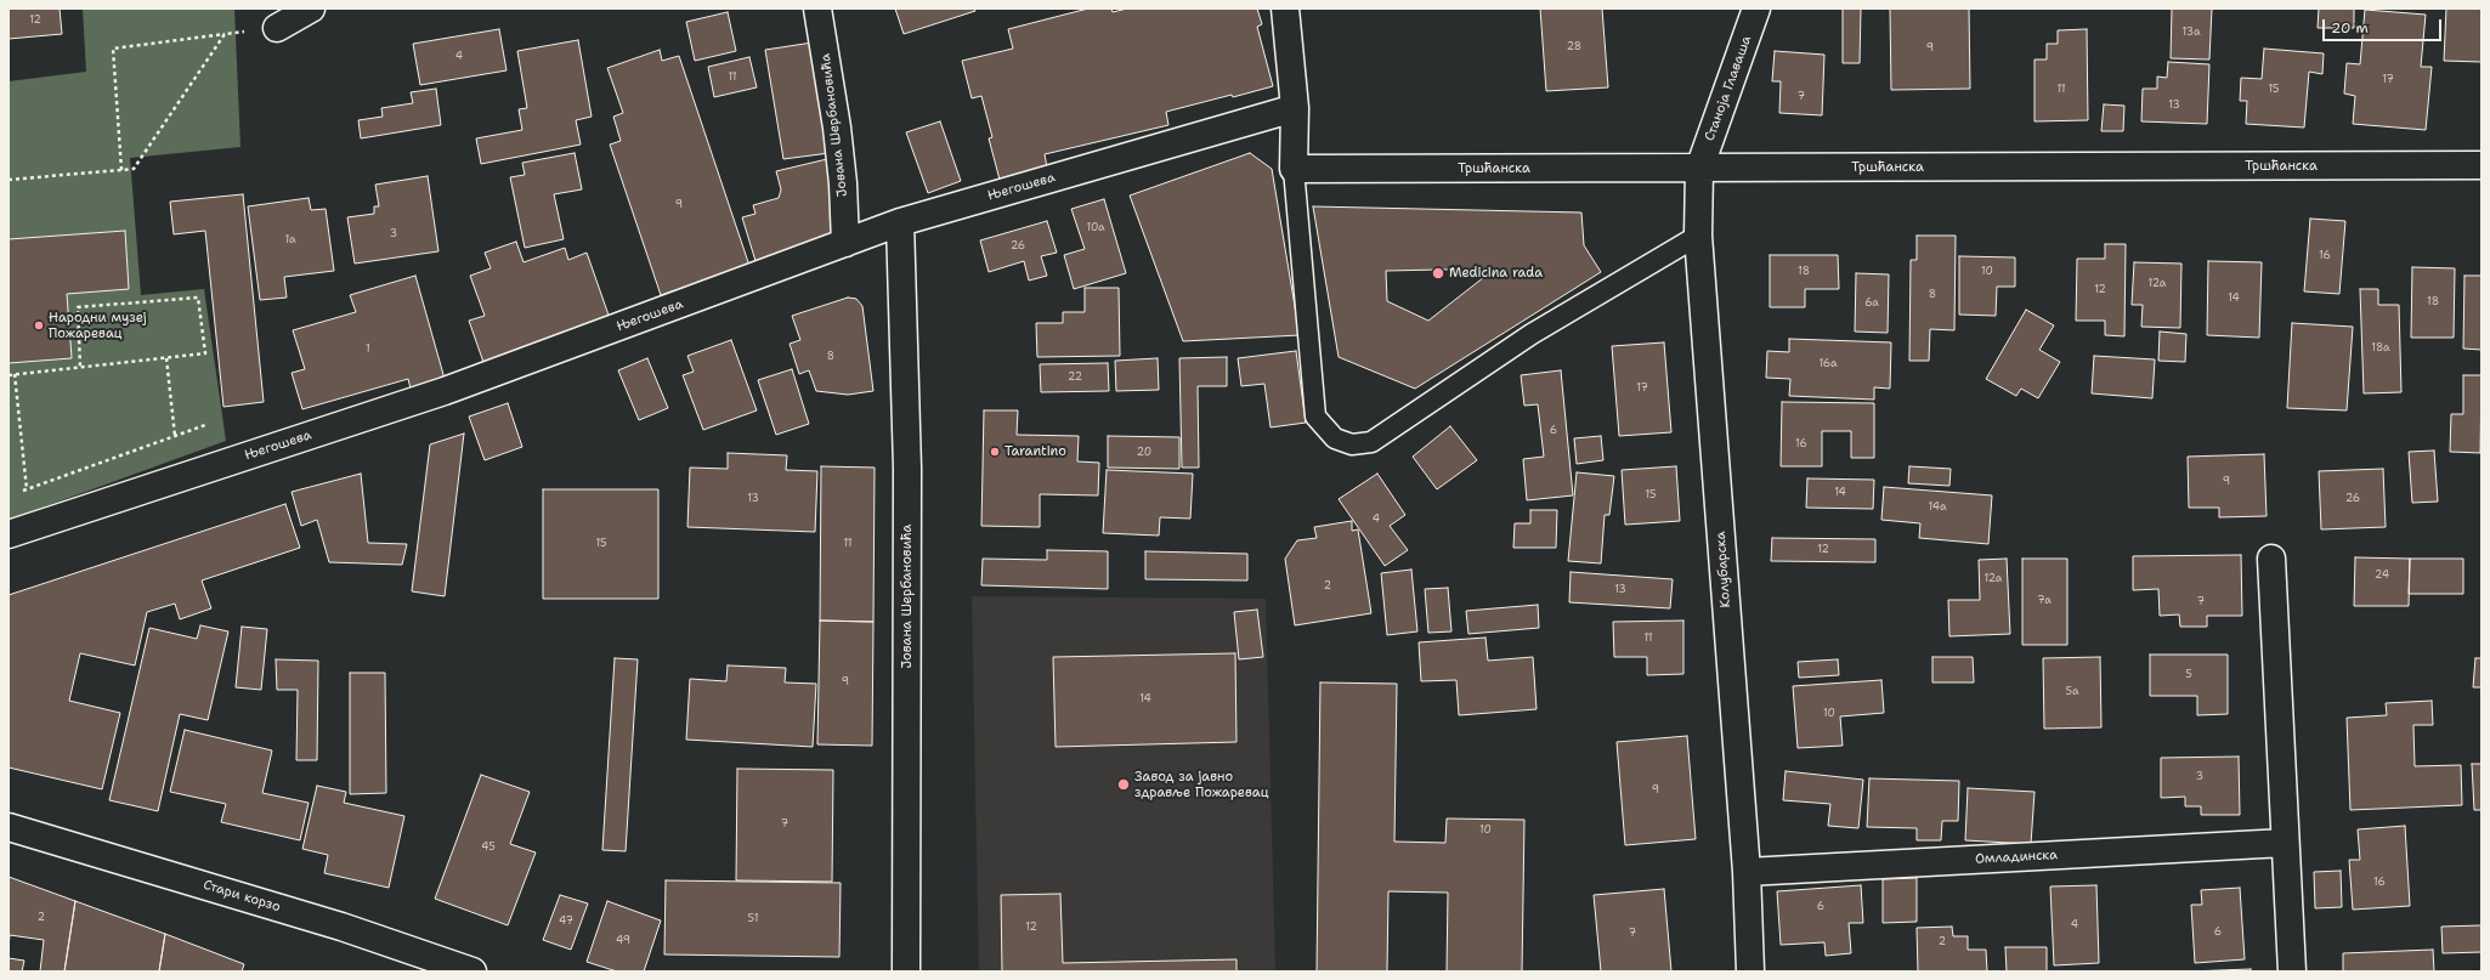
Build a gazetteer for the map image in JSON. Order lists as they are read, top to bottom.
{
  "streets": {
    "street": [
      "Станоја Главаша",
      "Јована Шербановића",
      "Тршћанска",
      "Његошева",
      "Колубарска",
      "Омладинска",
      "Стари корзо"
    ]
  },
  "crossings": [
    ["Станоја Главаша", "Тршћанска"],
    ["Станоја Главаша", "Колубарска"],
    ["Јована Шербановића", "Његошева"],
    ["Тршћанска", "Колубарска"],
    ["Колубарска", "Омладинска"]
  ],
  "places": [
    "Medicina rada",
    "Народни музеј Пожаревац",
    "Tarantino",
    "Завод за јавно здравље Пожаревац"
  ],
  "house_numbers": [
    "12",
    "13a",
    "28",
    "9",
    "4",
    "11",
    "17",
    "11",
    "15",
    "7",
    "13",
    "9",
    "10a",
    "3",
    "1a",
    "26",
    "16",
    "18",
    "10",
    "12a",
    "12",
    "8",
    "14",
    "18",
    "6a",
    "18a",
    "1",
    "8",
    "16a",
    "22",
    "17",
    "6",
    "16",
    "20",
    "9",
    "14",
    "15",
    "13",
    "26",
    "14a",
    "4",
    "15",
    "11",
    "12",
    "24",
    "12a",
    "2",
    "13",
    "7a",
    "7",
    "11",
    "5",
    "9",
    "5a",
    "14",
    "10",
    "3",
    "9",
    "7",
    "10",
    "45",
    "16",
    "6",
    "2",
    "51",
    "47",
    "4",
    "12",
    "6",
    "7",
    "49",
    "2"
  ],
  "scale_bar": "20 m"
}
